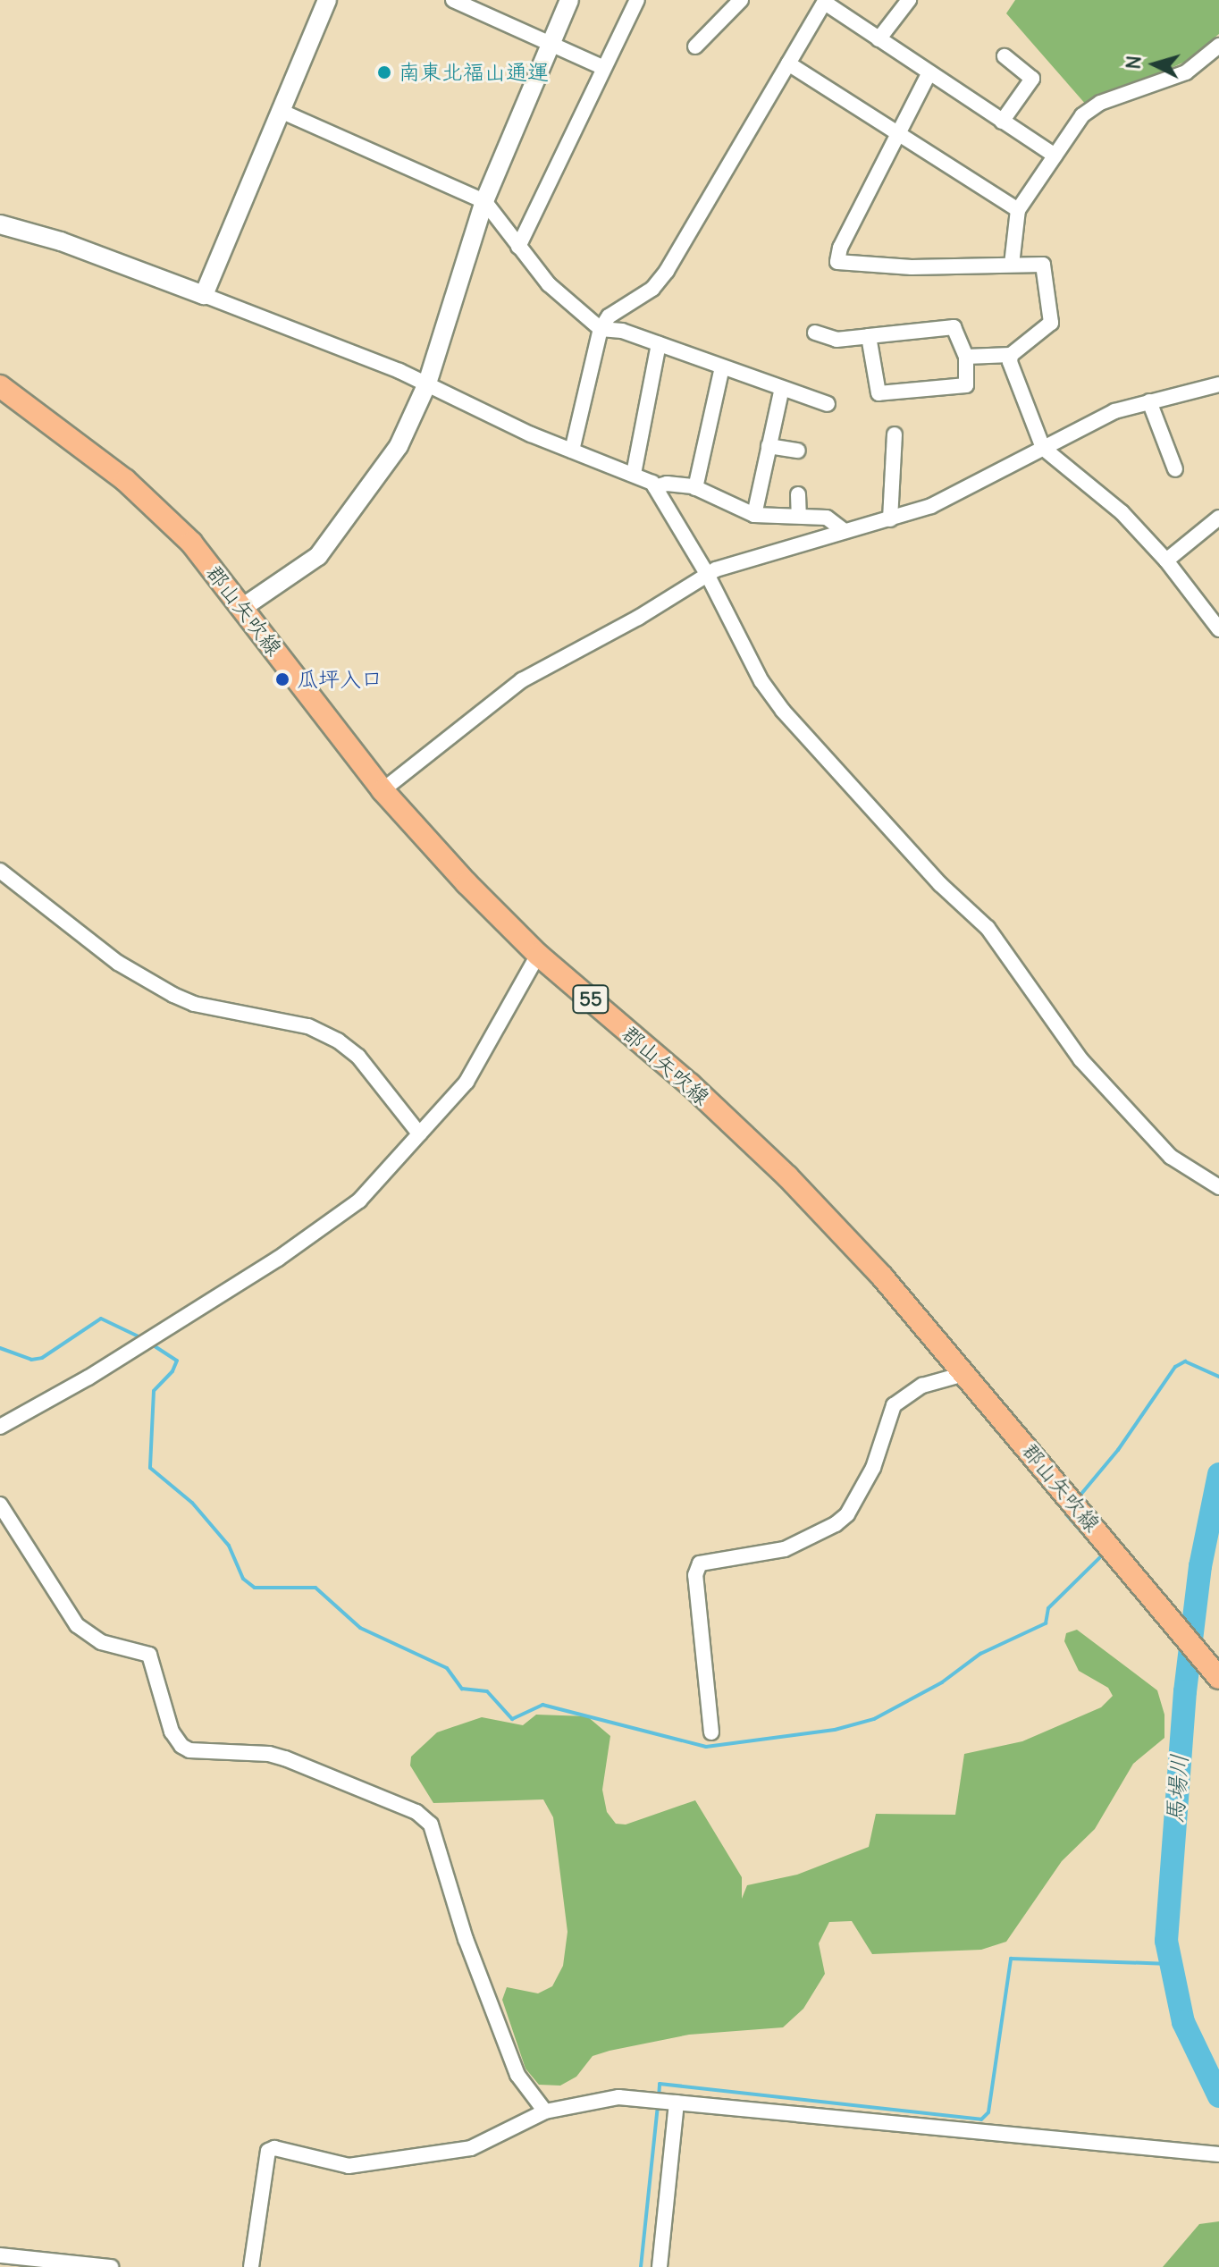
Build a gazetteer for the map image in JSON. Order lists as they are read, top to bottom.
{
  "streets": {
    "main road": ["郡山矢吹線", "55"]
  },
  "water": ["馬場川"],
  "places": ["南東北福山通運", "瓜坪入口"],
  "north": "left"
}
